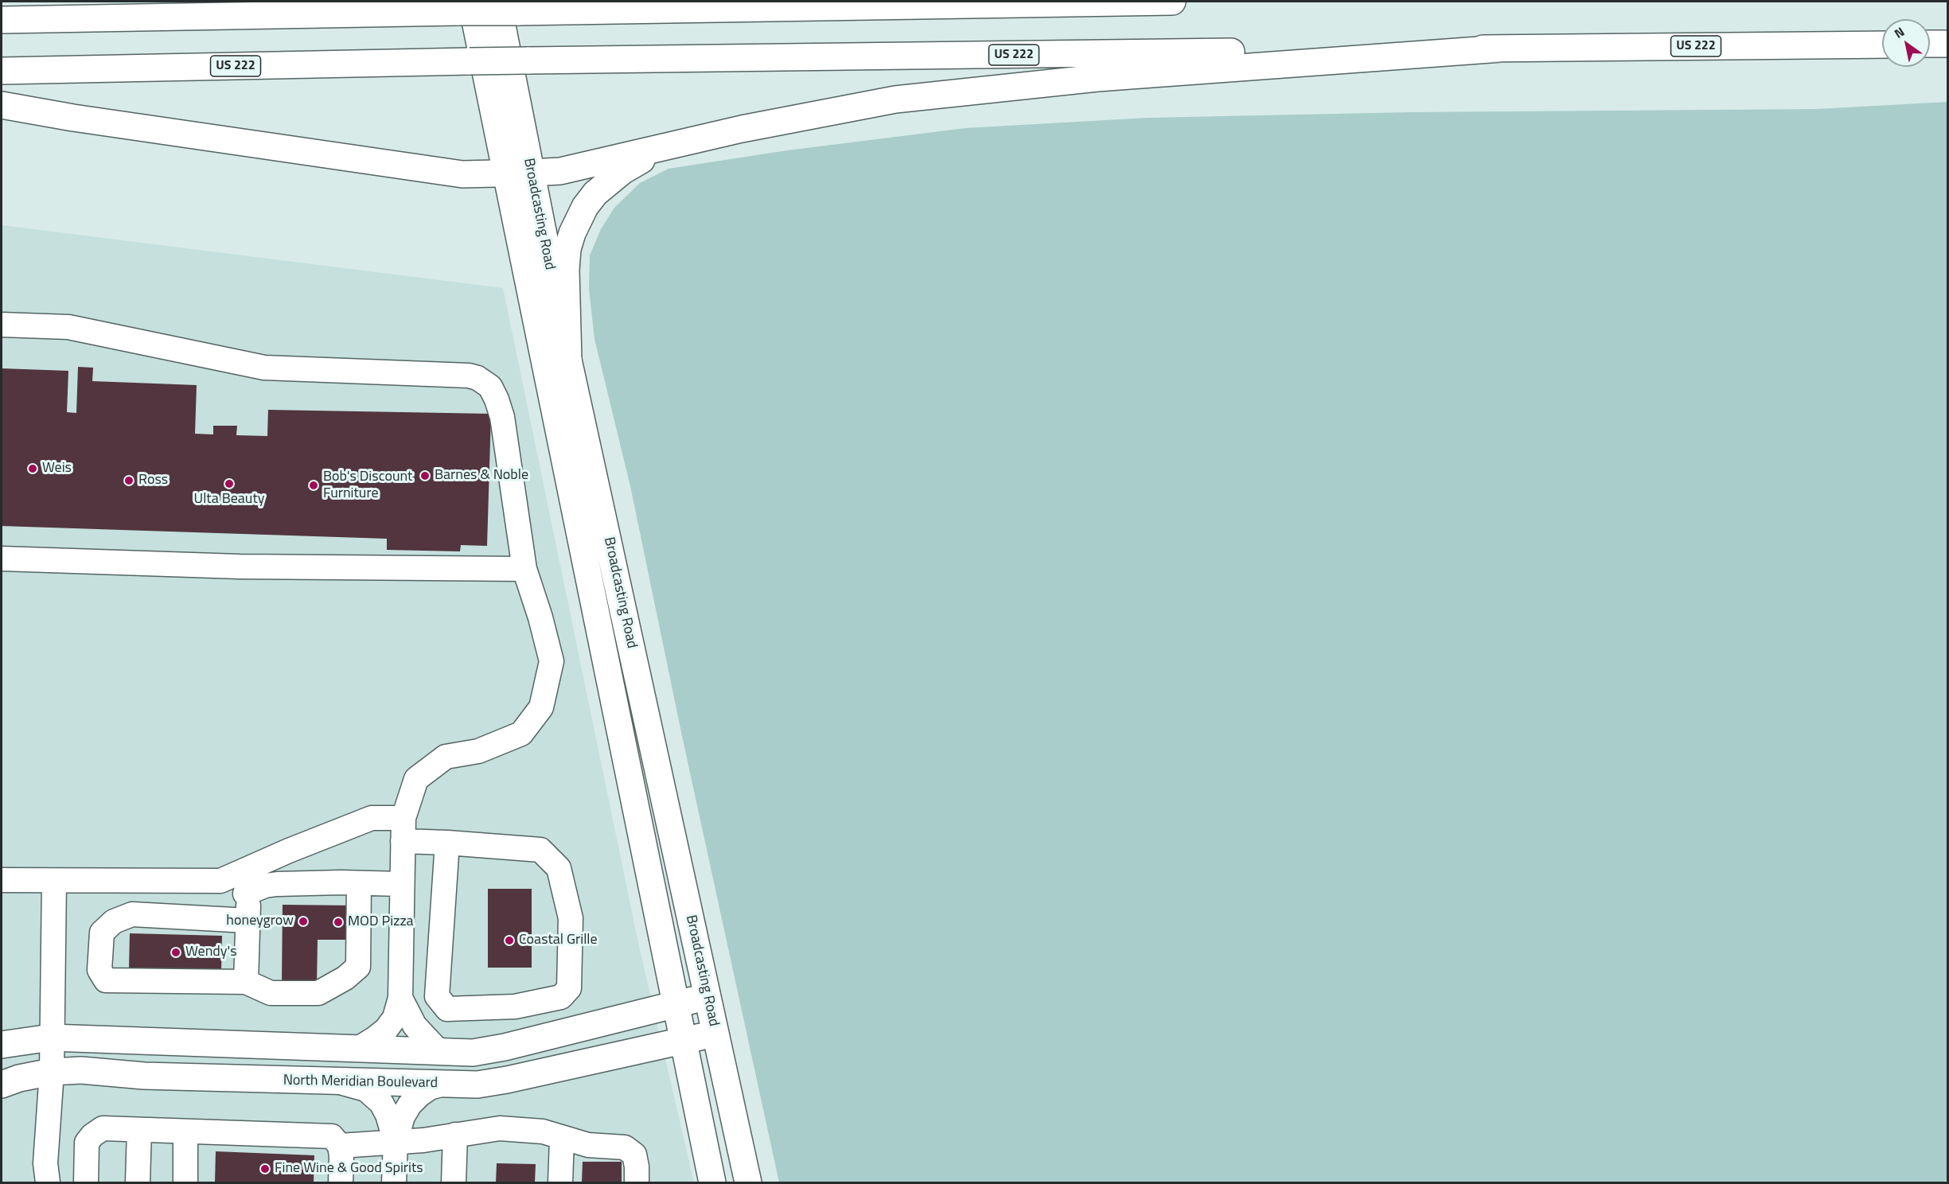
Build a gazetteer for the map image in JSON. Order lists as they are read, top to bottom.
{
  "streets": {
    "main road": ["US 222", "Broadcasting Road", "North Meridian Boulevard"]
  },
  "crossings": [
    ["Broadcasting Road", "North Meridian Boulevard"]
  ],
  "places": [
    "Weis",
    "Barnes & Noble",
    "Ross",
    "Ulta Beauty",
    "Bob's Discount Furniture",
    "honeygrow",
    "MOD Pizza",
    "Coastal Grille",
    "Wendy's",
    "Fine Wine & Good Spirits"
  ],
  "north": "top left"
}
